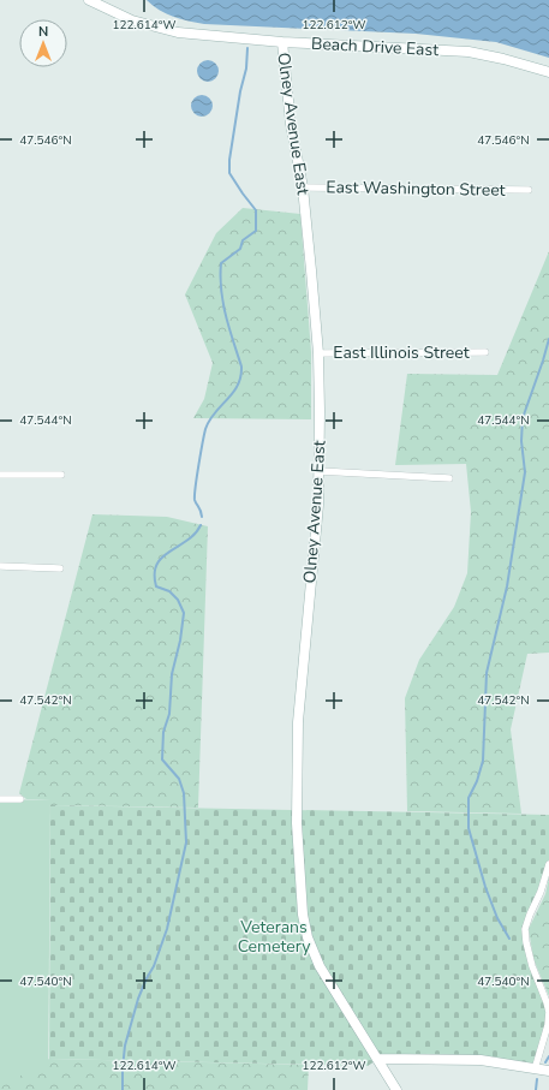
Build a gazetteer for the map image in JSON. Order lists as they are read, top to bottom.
{
  "streets": {
    "main road": ["Beach Drive East", "Olney Avenue East"],
    "street": ["East Washington Street", "East Illinois Street"]
  },
  "crossings": [
    ["Beach Drive East", "Olney Avenue East"],
    ["Olney Avenue East", "East Washington Street"],
    ["Olney Avenue East", "East Illinois Street"]
  ],
  "parks": ["Veterans Cemetery"],
  "north": "top",
  "coordinates": [
    "122.614°W",
    "122.612°W",
    "47.546°N",
    "47.544°N",
    "47.542°N",
    "47.540°N"
  ]
}
